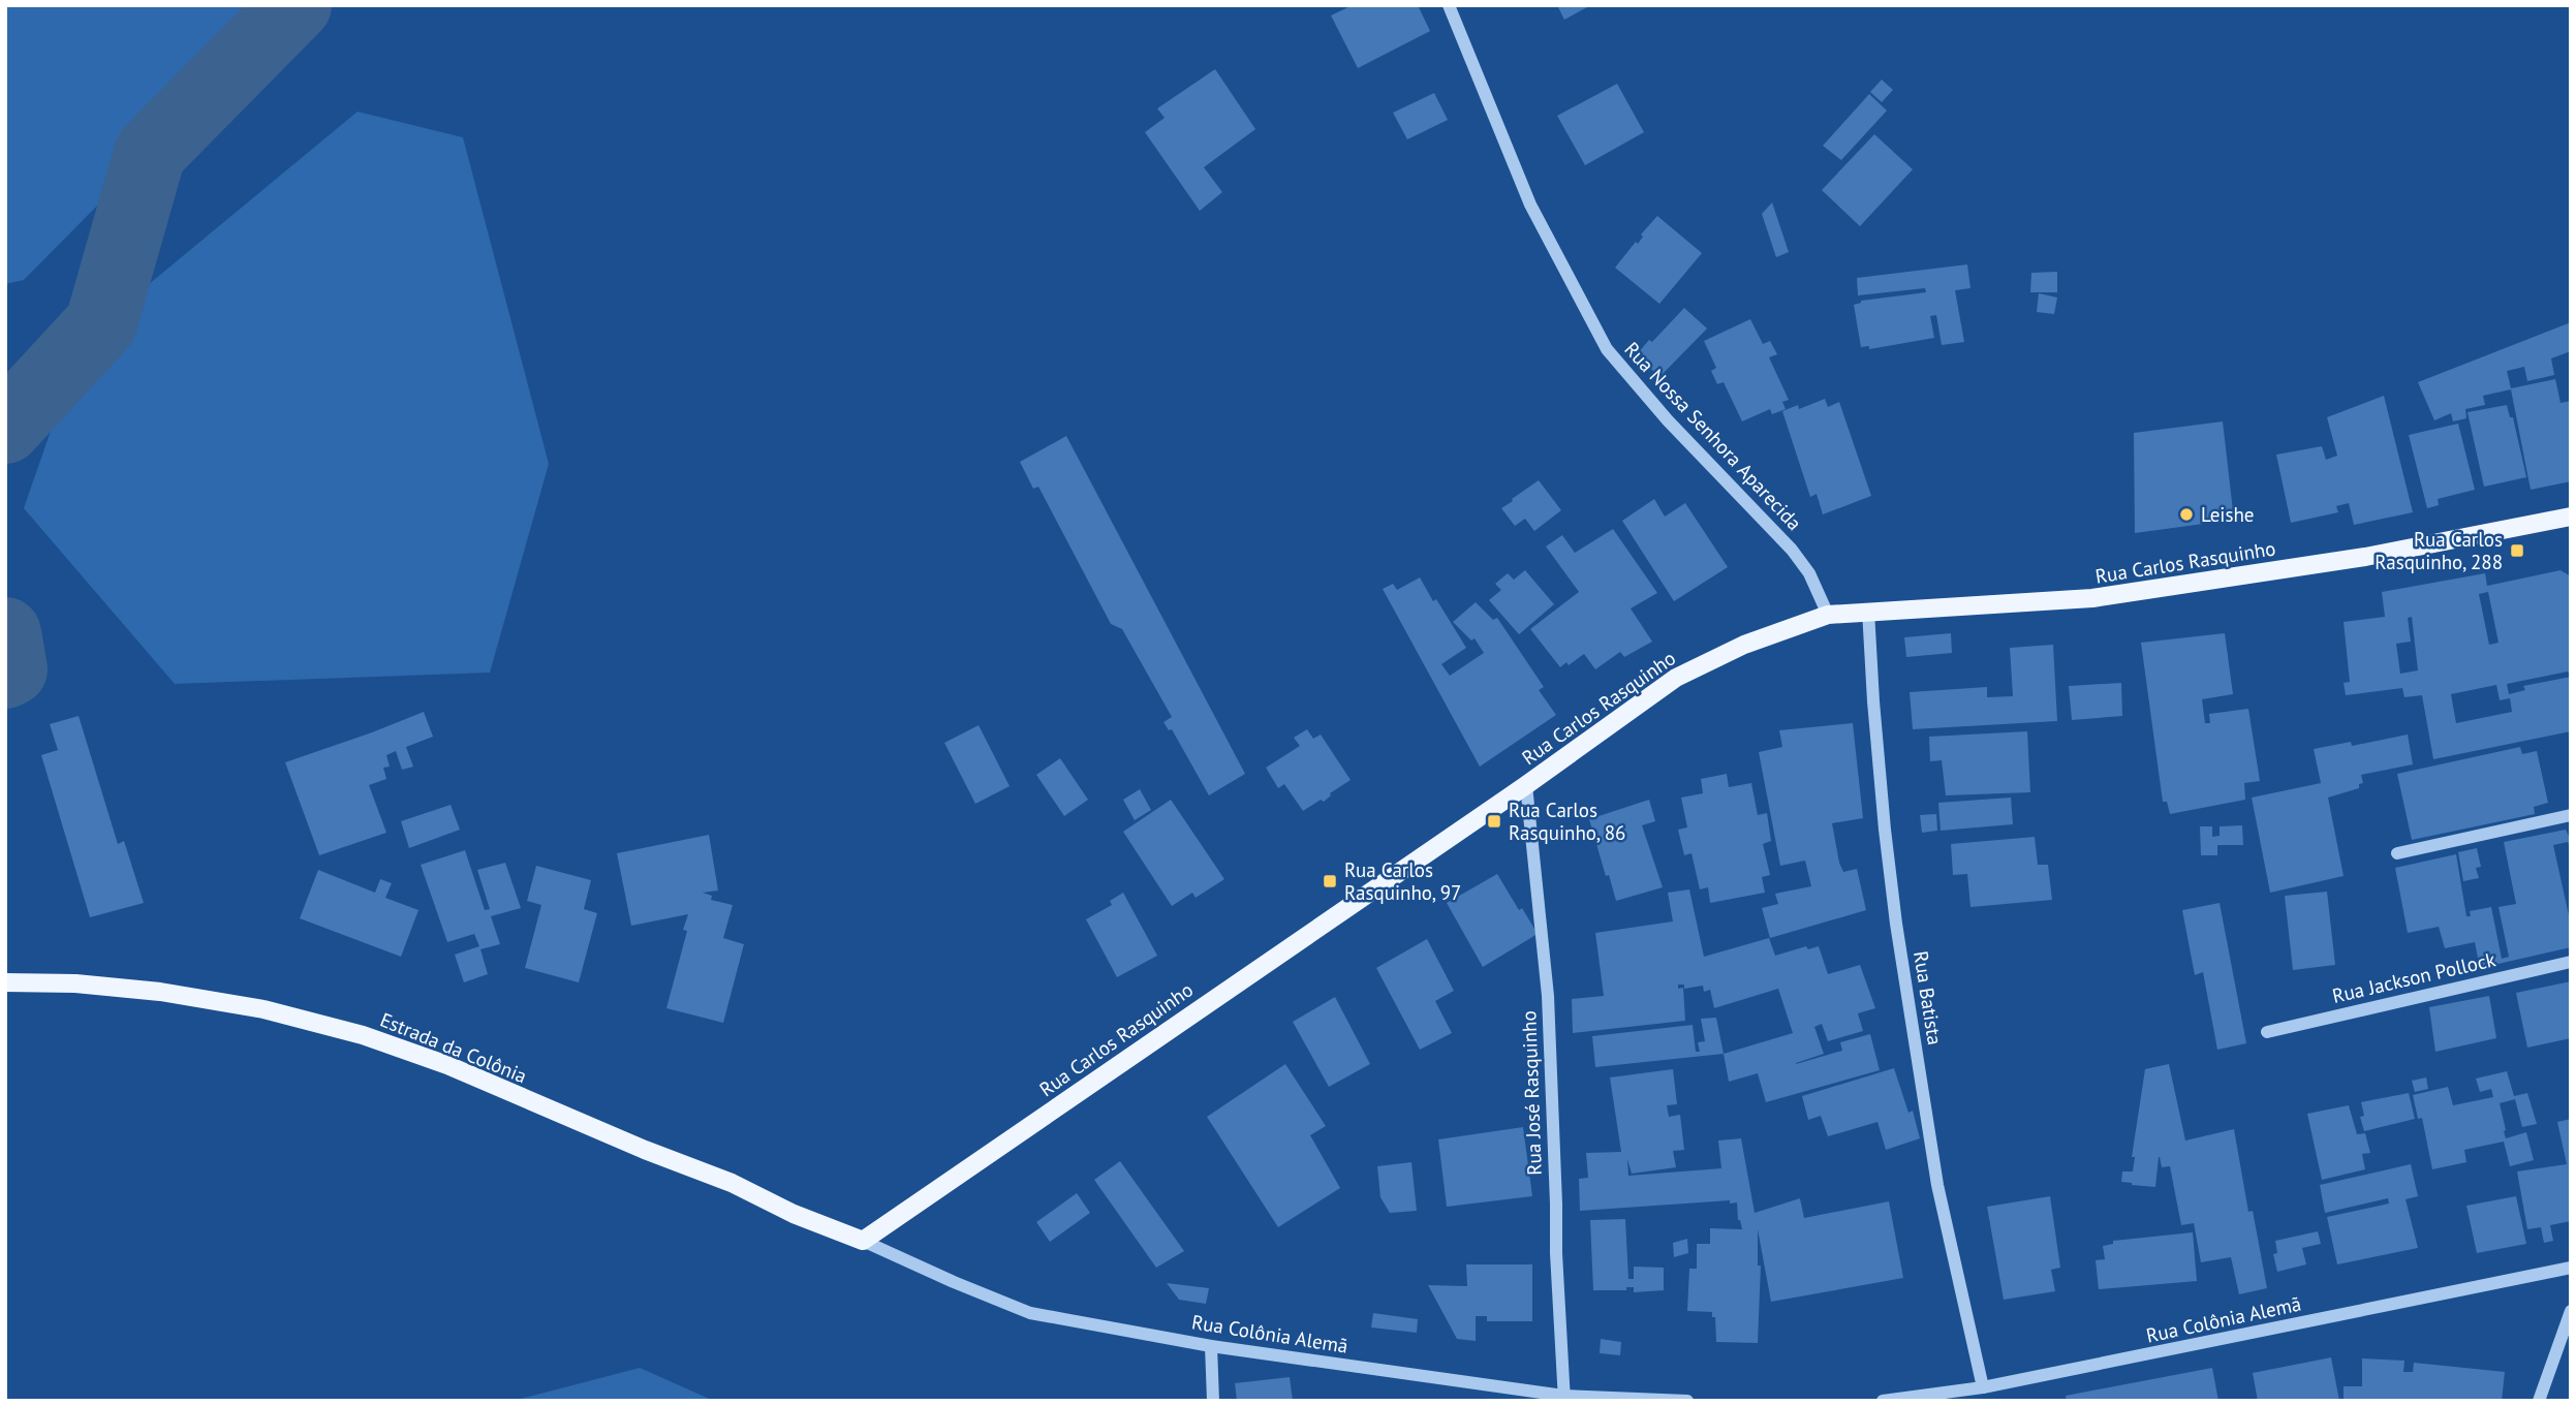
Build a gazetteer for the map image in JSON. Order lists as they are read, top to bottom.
{
  "streets": {
    "main road": ["Rua Carlos Rasquinho", "Estrada da Colônia"],
    "street": [
      "Rua Nossa Senhora Aparecida",
      "Rua Jackson Pollock",
      "Rua Batista",
      "Rua José Rasquinho",
      "Rua Colônia Alemã"
    ]
  },
  "crossings": [
    ["Rua Nossa Senhora Aparecida", "Rua Carlos Rasquinho"],
    ["Rua Carlos Rasquinho", "Rua Batista"],
    ["Rua Carlos Rasquinho", "Estrada da Colônia"],
    ["Rua Carlos Rasquinho", "Rua José Rasquinho"],
    ["Rua Carlos Rasquinho", "Rua Colônia Alemã"],
    ["Rua Batista", "Rua Colônia Alemã"],
    ["Estrada da Colônia", "Rua Colônia Alemã"],
    ["Rua José Rasquinho", "Rua Colônia Alemã"]
  ],
  "places": {
    "other": ["Leishe"],
    "transit": ["Rua Carlos Rasquinho, 288", "Rua Carlos Rasquinho, 86", "Rua Carlos Rasquinho, 97"]
  }
}
